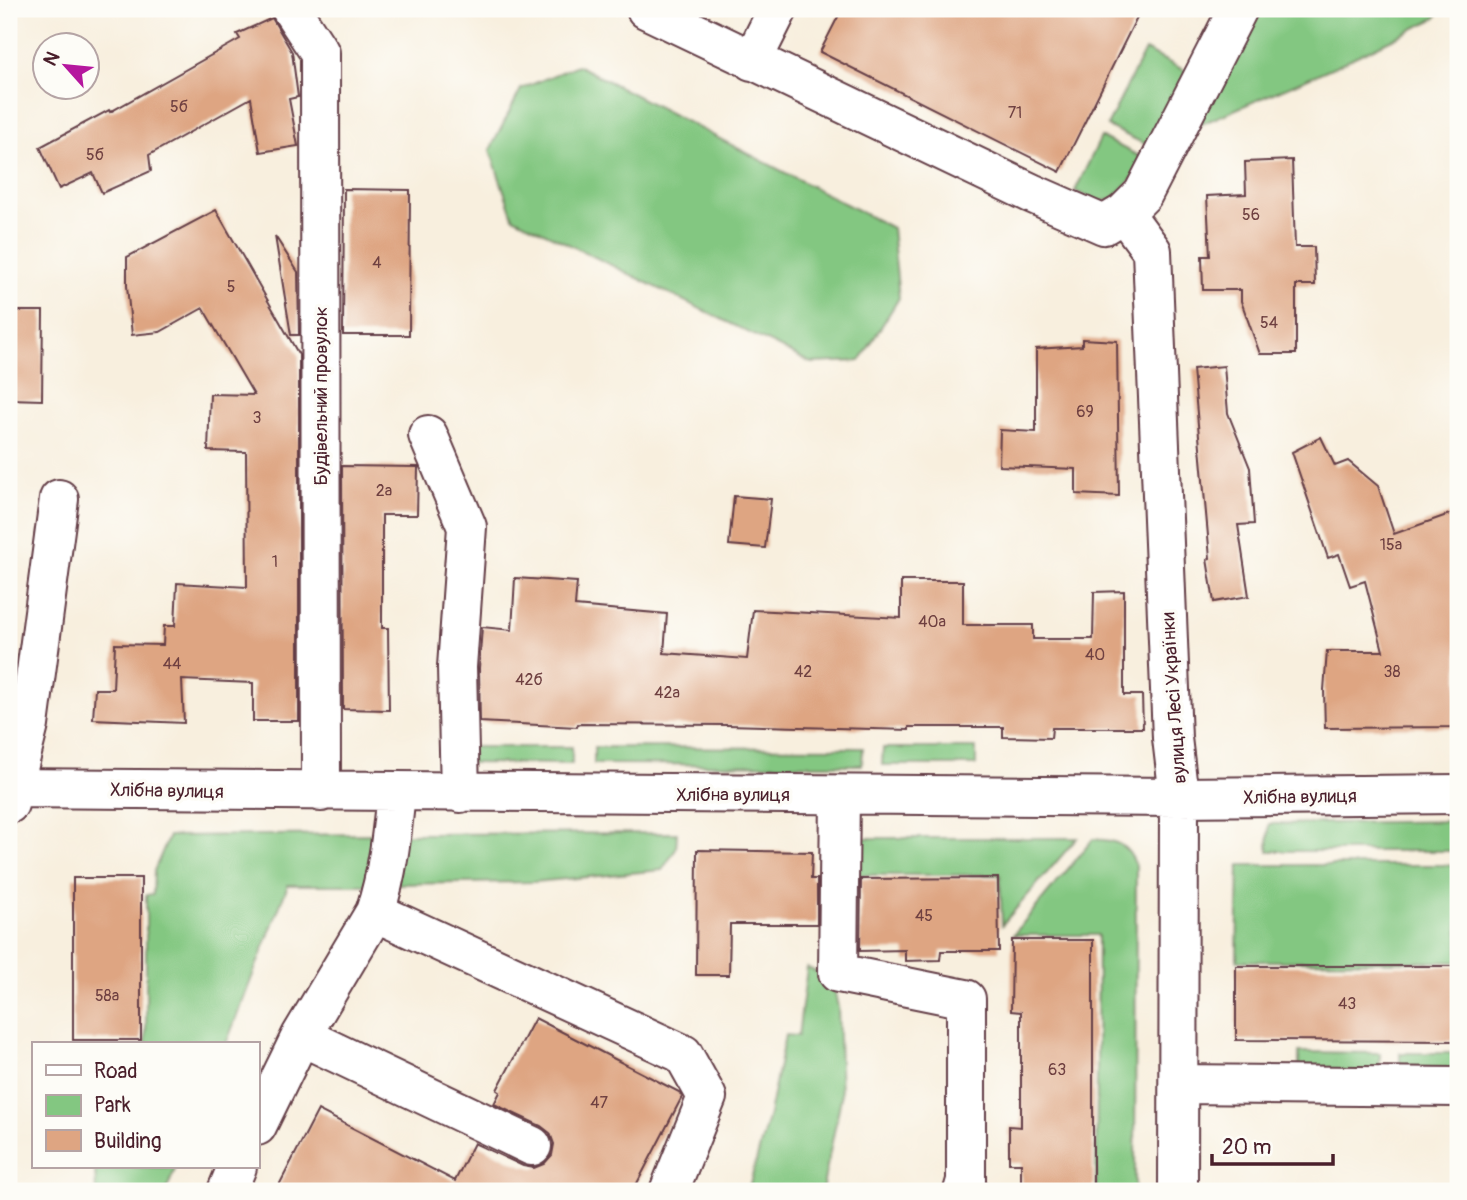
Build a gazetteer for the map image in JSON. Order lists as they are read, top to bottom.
{
  "streets": {
    "street": ["Будівельний провулок", "вулиця Лесі Українки", "Хлібна вулиця"]
  },
  "crossings": [
    ["Будівельний провулок", "Хлібна вулиця"],
    ["вулиця Лесі Українки", "Хлібна вулиця"]
  ],
  "house_numbers": [
    "5б",
    "71",
    "5б",
    "56",
    "4",
    "5",
    "54",
    "69",
    "3",
    "2а",
    "15а",
    "1",
    "40а",
    "40",
    "44",
    "42",
    "38",
    "42б",
    "42а",
    "45",
    "58а",
    "43",
    "63",
    "47"
  ],
  "legend": ["Road", "Park", "Building"],
  "scale_bar": "20 m",
  "north": "top left"
}
